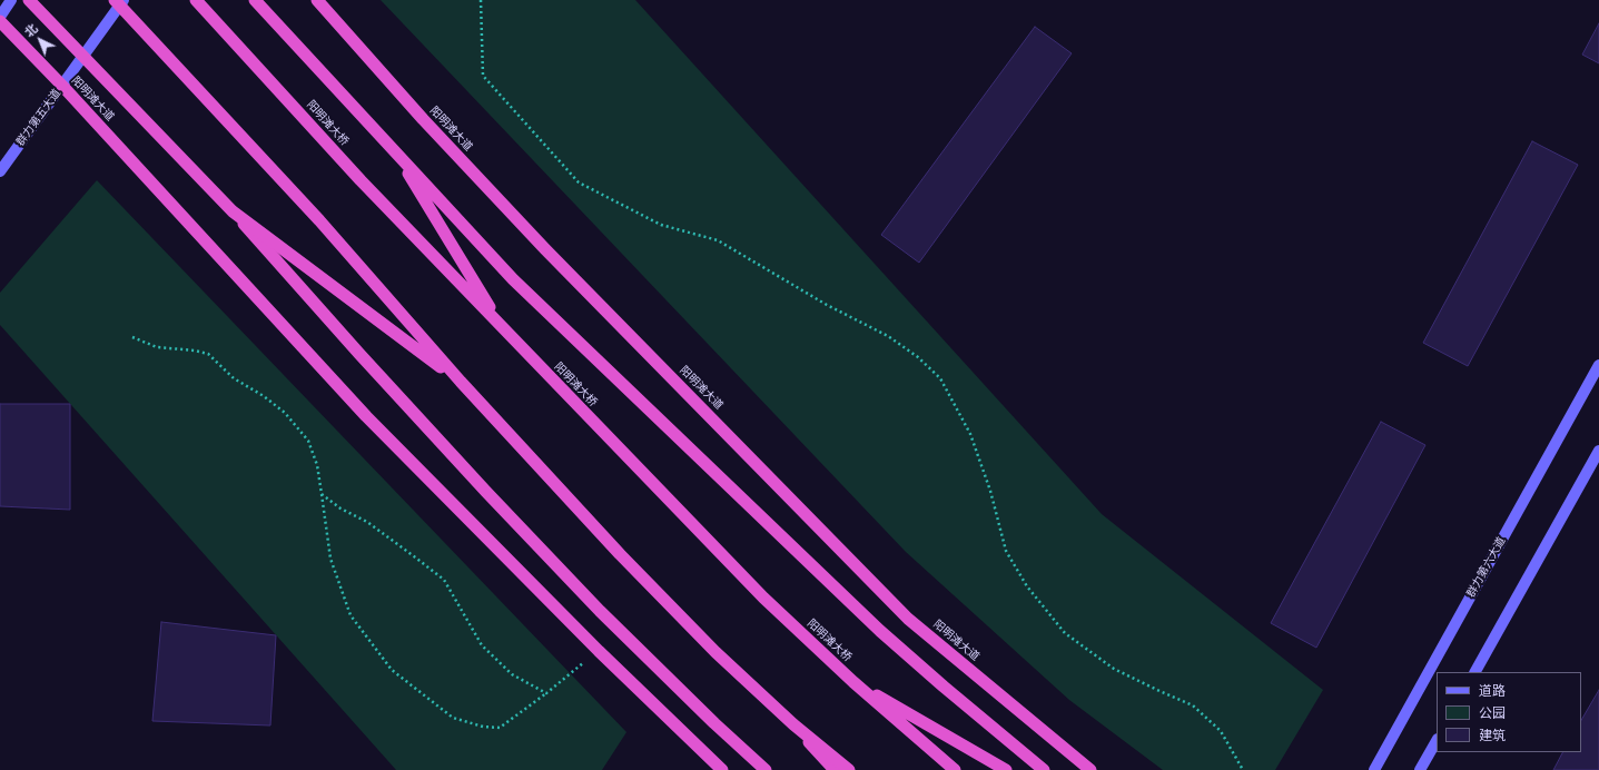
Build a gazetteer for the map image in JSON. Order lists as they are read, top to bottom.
{
  "streets": {
    "highway": ["阳明滩大道", "阳明滩大桥"],
    "main road": ["群力第五大道", "群力第六大道"]
  },
  "crossings": [
    ["阳明滩大道", "群力第五大道"]
  ],
  "legend": ["道路", "公园", "建筑"],
  "north": "top left"
}
